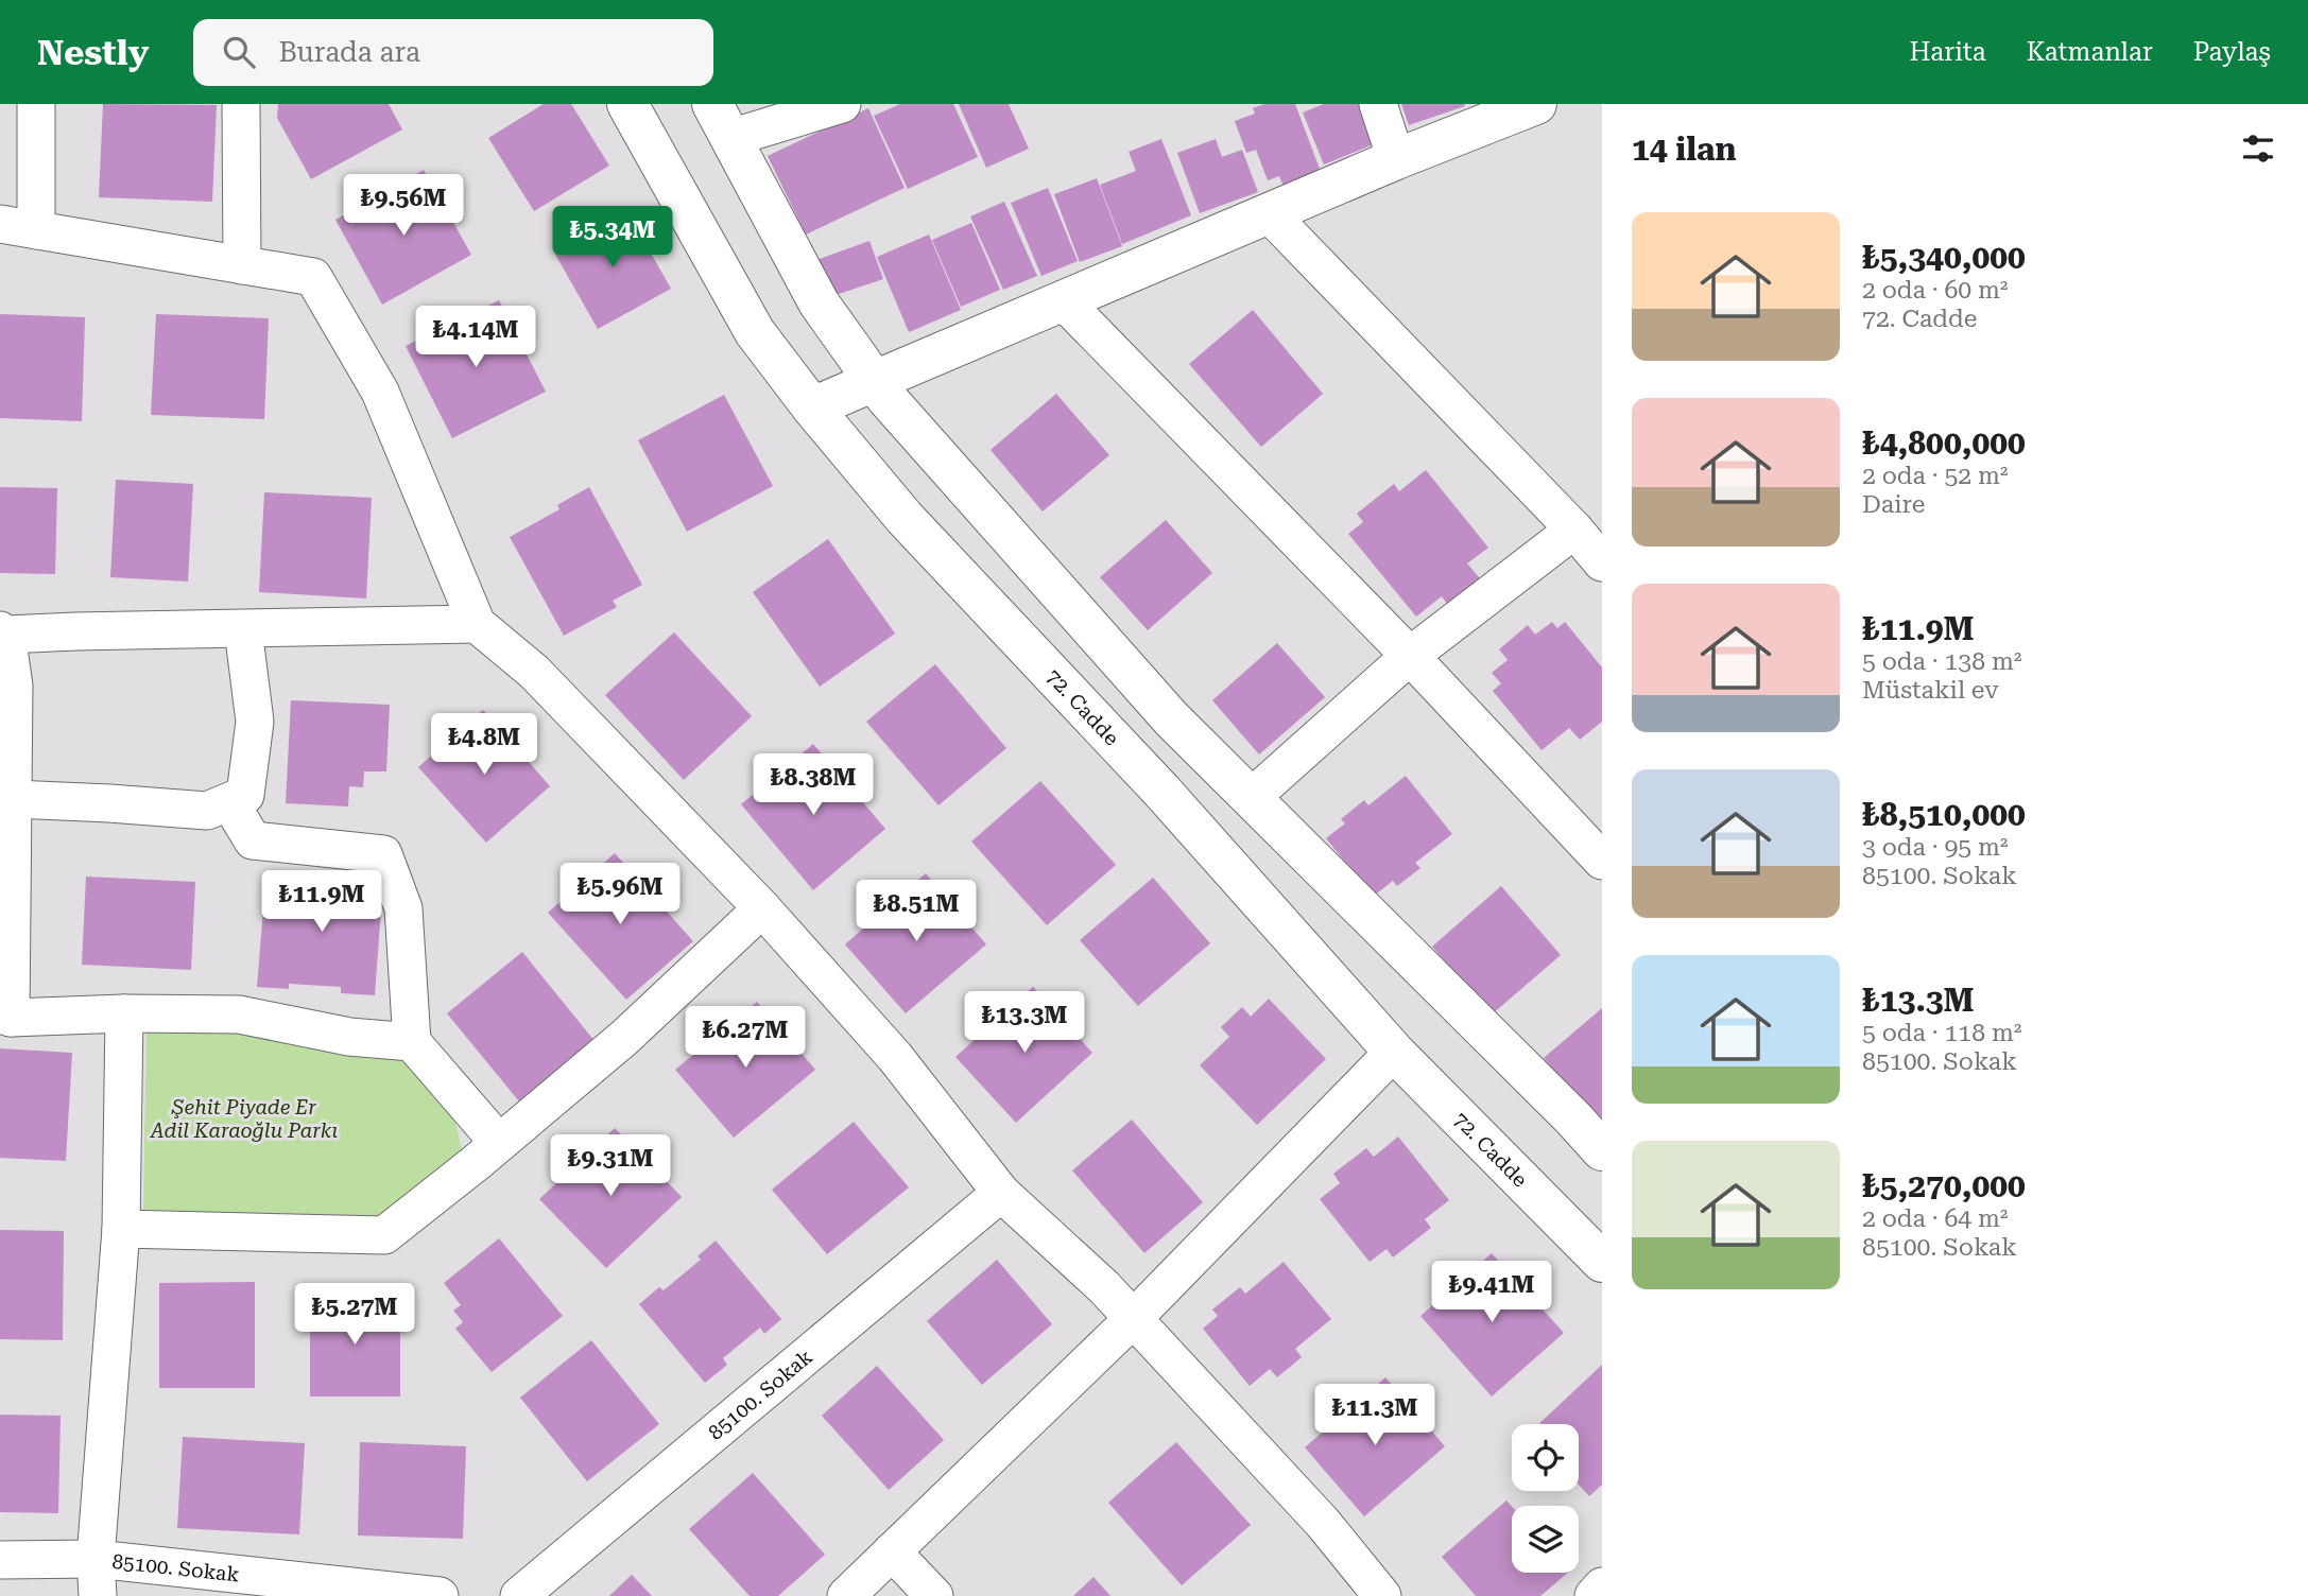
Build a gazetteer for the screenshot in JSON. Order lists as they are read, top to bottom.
{
  "streets": {
    "main road": ["72. Cadde"],
    "street": ["85100. Sokak"]
  },
  "parks": ["Şehit Piyade Er Adil Karaoğlu Parkı"],
  "page": {
    "header": "Nestly",
    "search": "Burada ara",
    "nav": ["Harita", "Katmanlar", "Paylaş"],
    "heading": "14 ilan",
    "price": [
      "₺9.56M",
      "₺5.34M",
      "₺4.14M",
      "₺4.8M",
      "₺8.38M",
      "₺5.96M",
      "₺11.9M",
      "₺8.51M",
      "₺13.3M",
      "₺6.27M",
      "₺9.31M",
      "₺9.41M",
      "₺5.27M",
      "₺11.3M"
    ],
    "list": [
      {
        "name": "₺5,340,000",
        "note": "2 oda · 60 m² · 72. Cadde"
      },
      {
        "name": "₺4,800,000",
        "note": "2 oda · 52 m² · Daire"
      },
      {
        "name": "₺11.9M",
        "note": "5 oda · 138 m² · Müstakil ev"
      },
      {
        "name": "₺8,510,000",
        "note": "3 oda · 95 m² · 85100. Sokak"
      },
      {
        "name": "₺13.3M",
        "note": "5 oda · 118 m² · 85100. Sokak"
      },
      {
        "name": "₺5,270,000",
        "note": "2 oda · 64 m² · 85100. Sokak"
      }
    ]
  }
}
